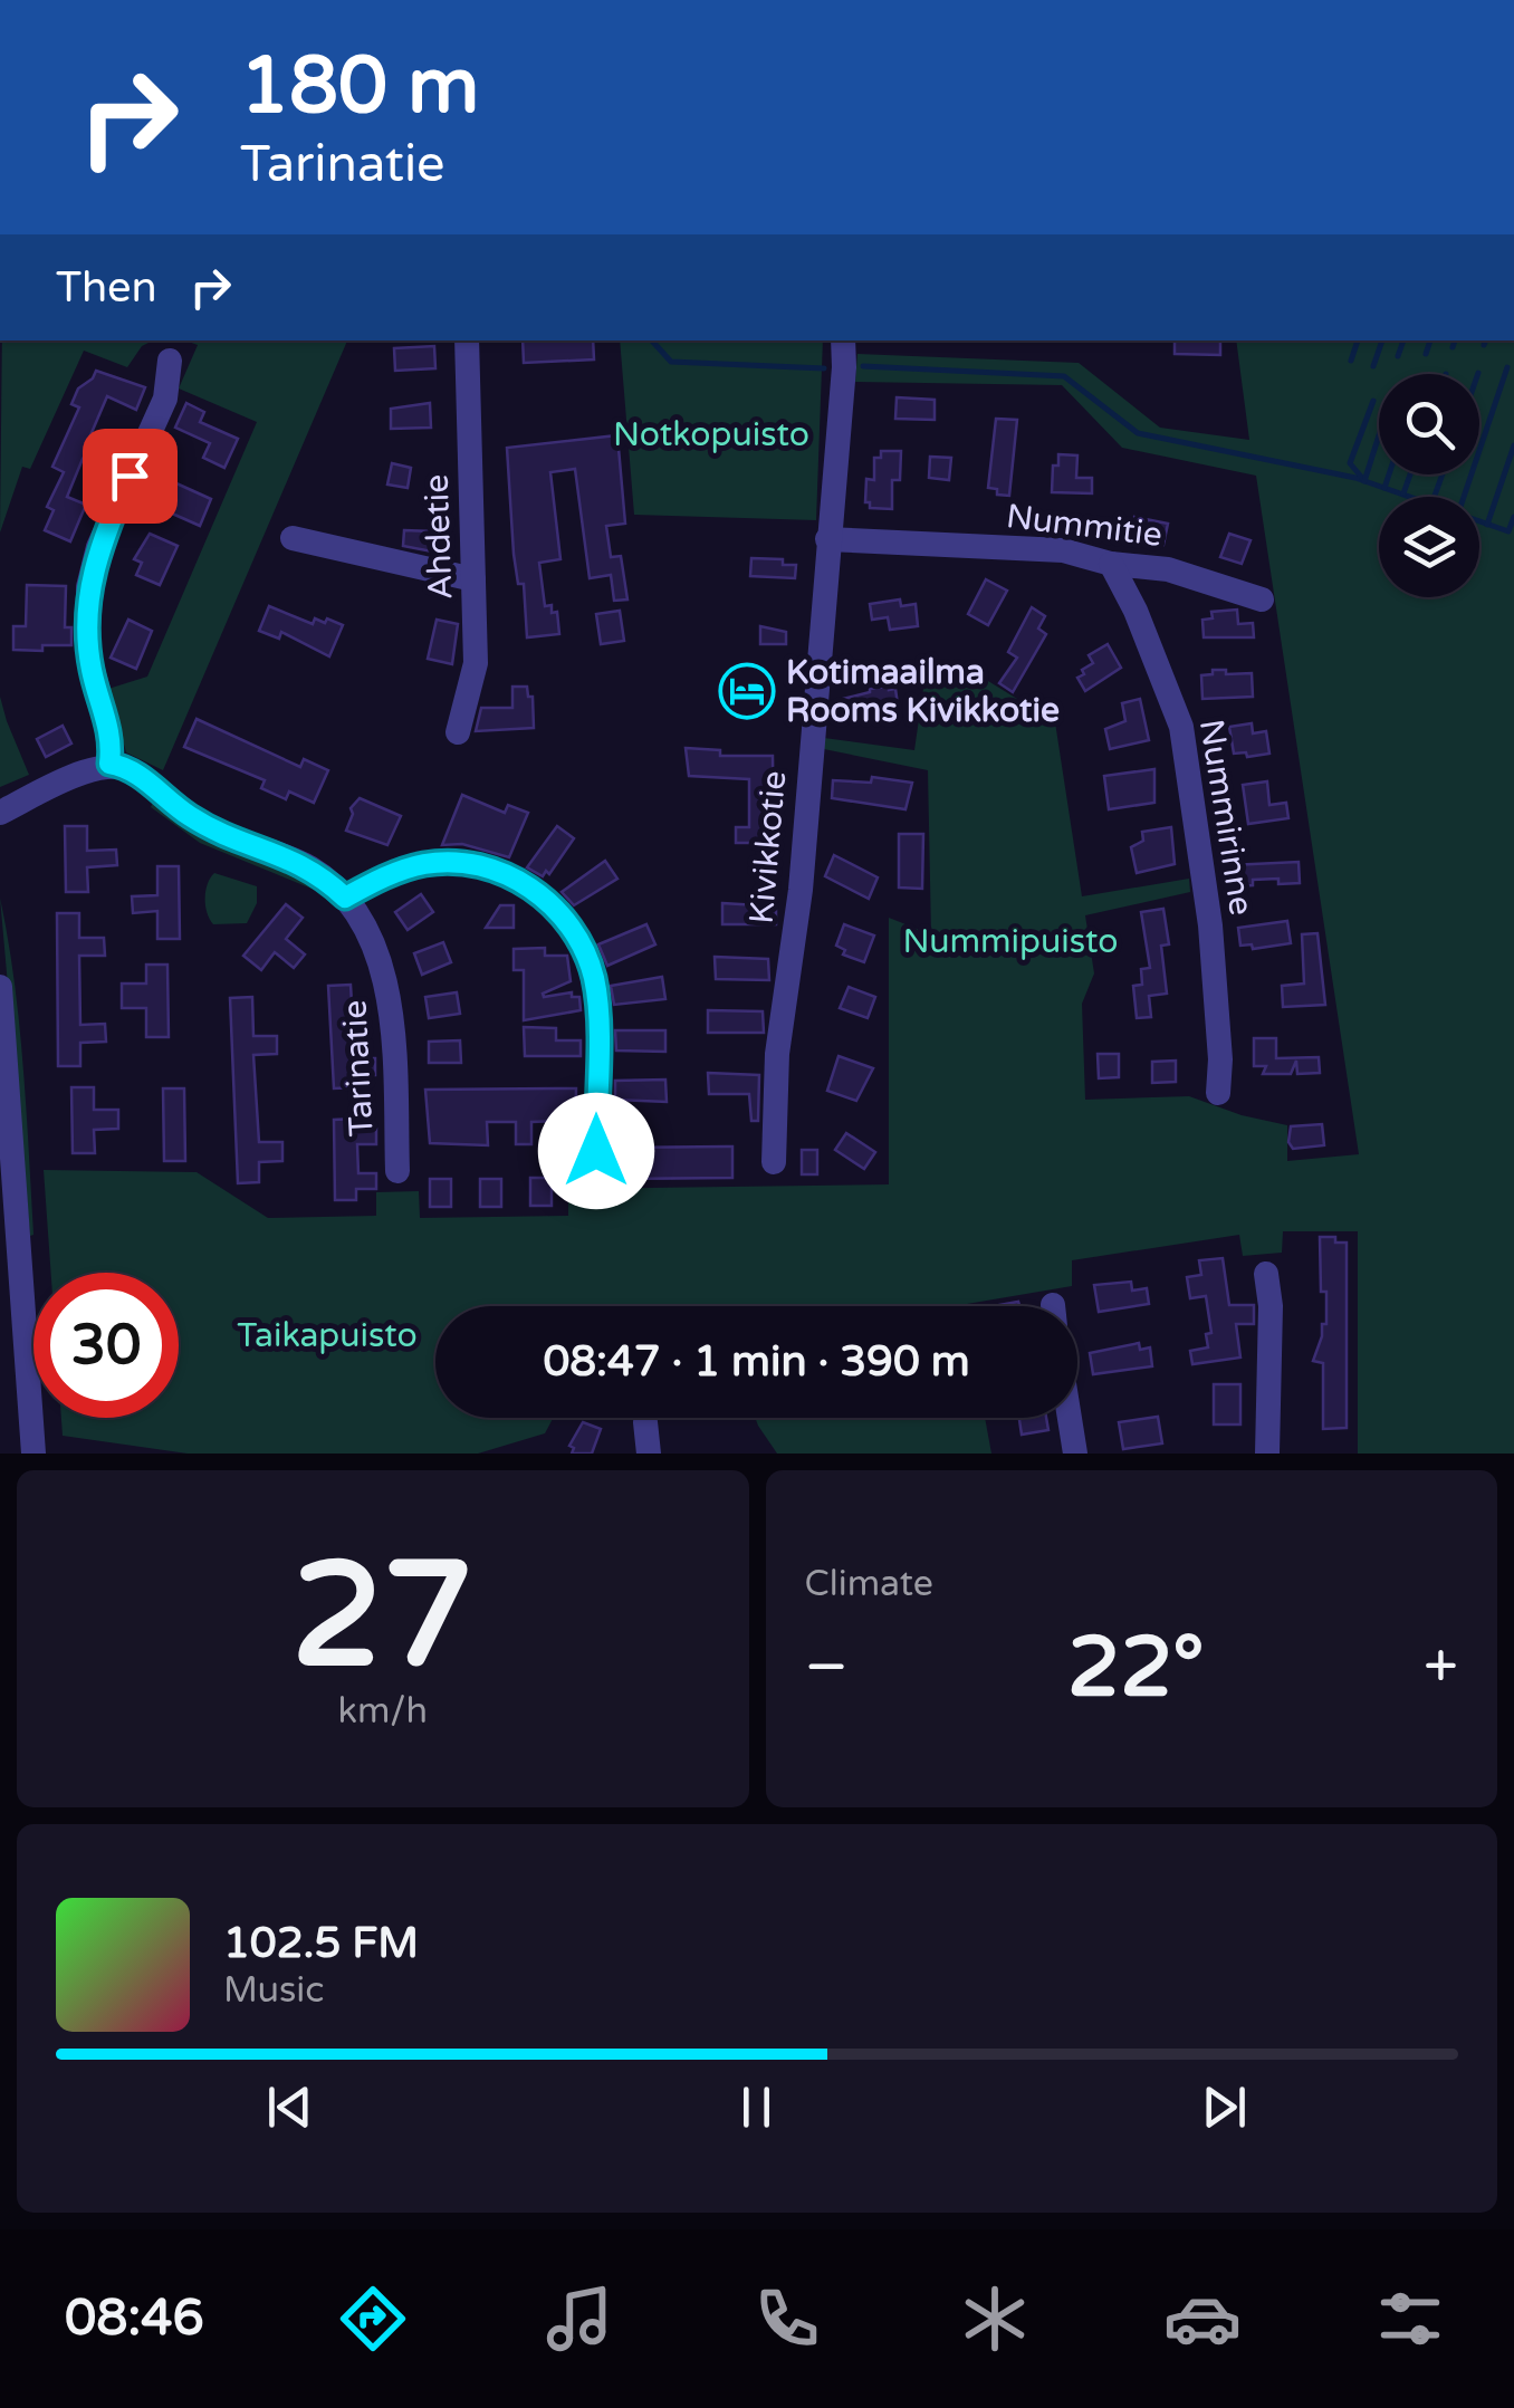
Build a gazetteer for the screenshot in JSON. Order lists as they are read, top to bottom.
{
  "streets": {
    "street": [
      "Nummitie",
      "Ahdetie",
      "Nummirinne",
      "Kivikkotie",
      "Tarinatie"
    ]
  },
  "crossings": [
    ["Nummitie", "Nummirinne"],
    ["Nummitie", "Kivikkotie"]
  ],
  "parks": ["Notkopuisto", "Nummipuisto", "Taikapuisto"],
  "places": {
    "hotel": ["Kotimaailma Rooms Kivikkotie"]
  },
  "page": {
    "turn": ["180 m", "Tarinatie"],
    "then": "Then",
    "limit": "30",
    "trip": "08:47 · 1 min · 390 m",
    "tile": [
      ["27", "km/h"],
      "Climate"
    ],
    "heat": ["−", "22°", "+"],
    "song": ["102.5 FM", "Music"],
    "tabs": "08:46"
  }
}
